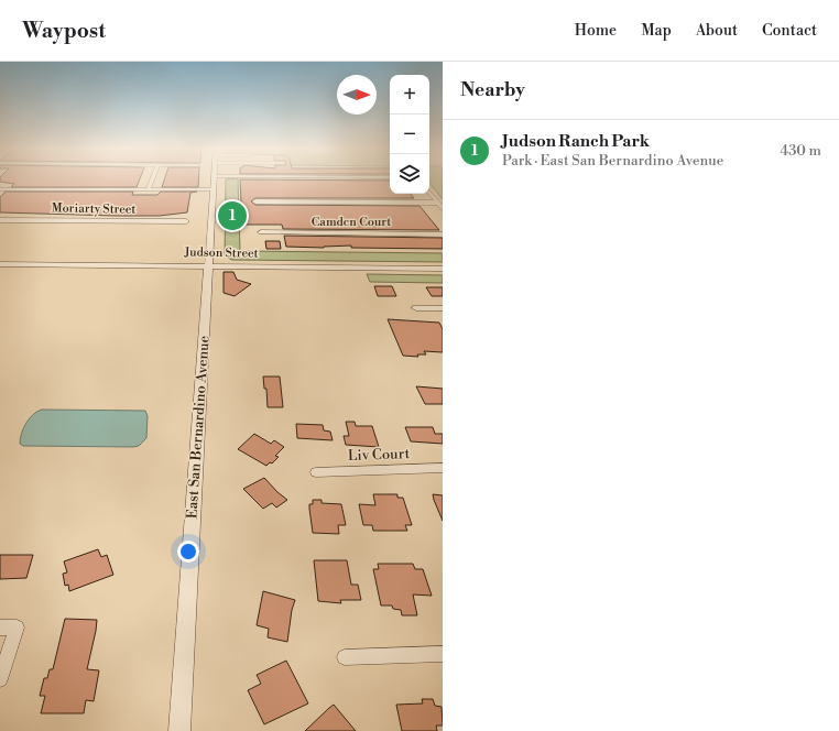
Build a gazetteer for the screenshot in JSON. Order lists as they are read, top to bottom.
{
  "streets": {
    "street": [
      "Moriarty Street",
      "Camden Court",
      "Judson Street",
      "East San Bernardino Avenue",
      "Liv Court"
    ]
  },
  "crossings": [
    ["Judson Street", "East San Bernardino Avenue"]
  ],
  "north": "right",
  "page": {
    "header": "Waypost",
    "nav": [
      "Home",
      "Map",
      "About",
      "Contact"
    ],
    "heading": "Nearby",
    "map_buttons": ["+", "−"],
    "list": [
      {
        "mark": "1",
        "name": "Judson Ranch Park",
        "note": "Park · East San Bernardino Avenue",
        "value": "430 m"
      }
    ],
    "pins": "1"
  }
}
